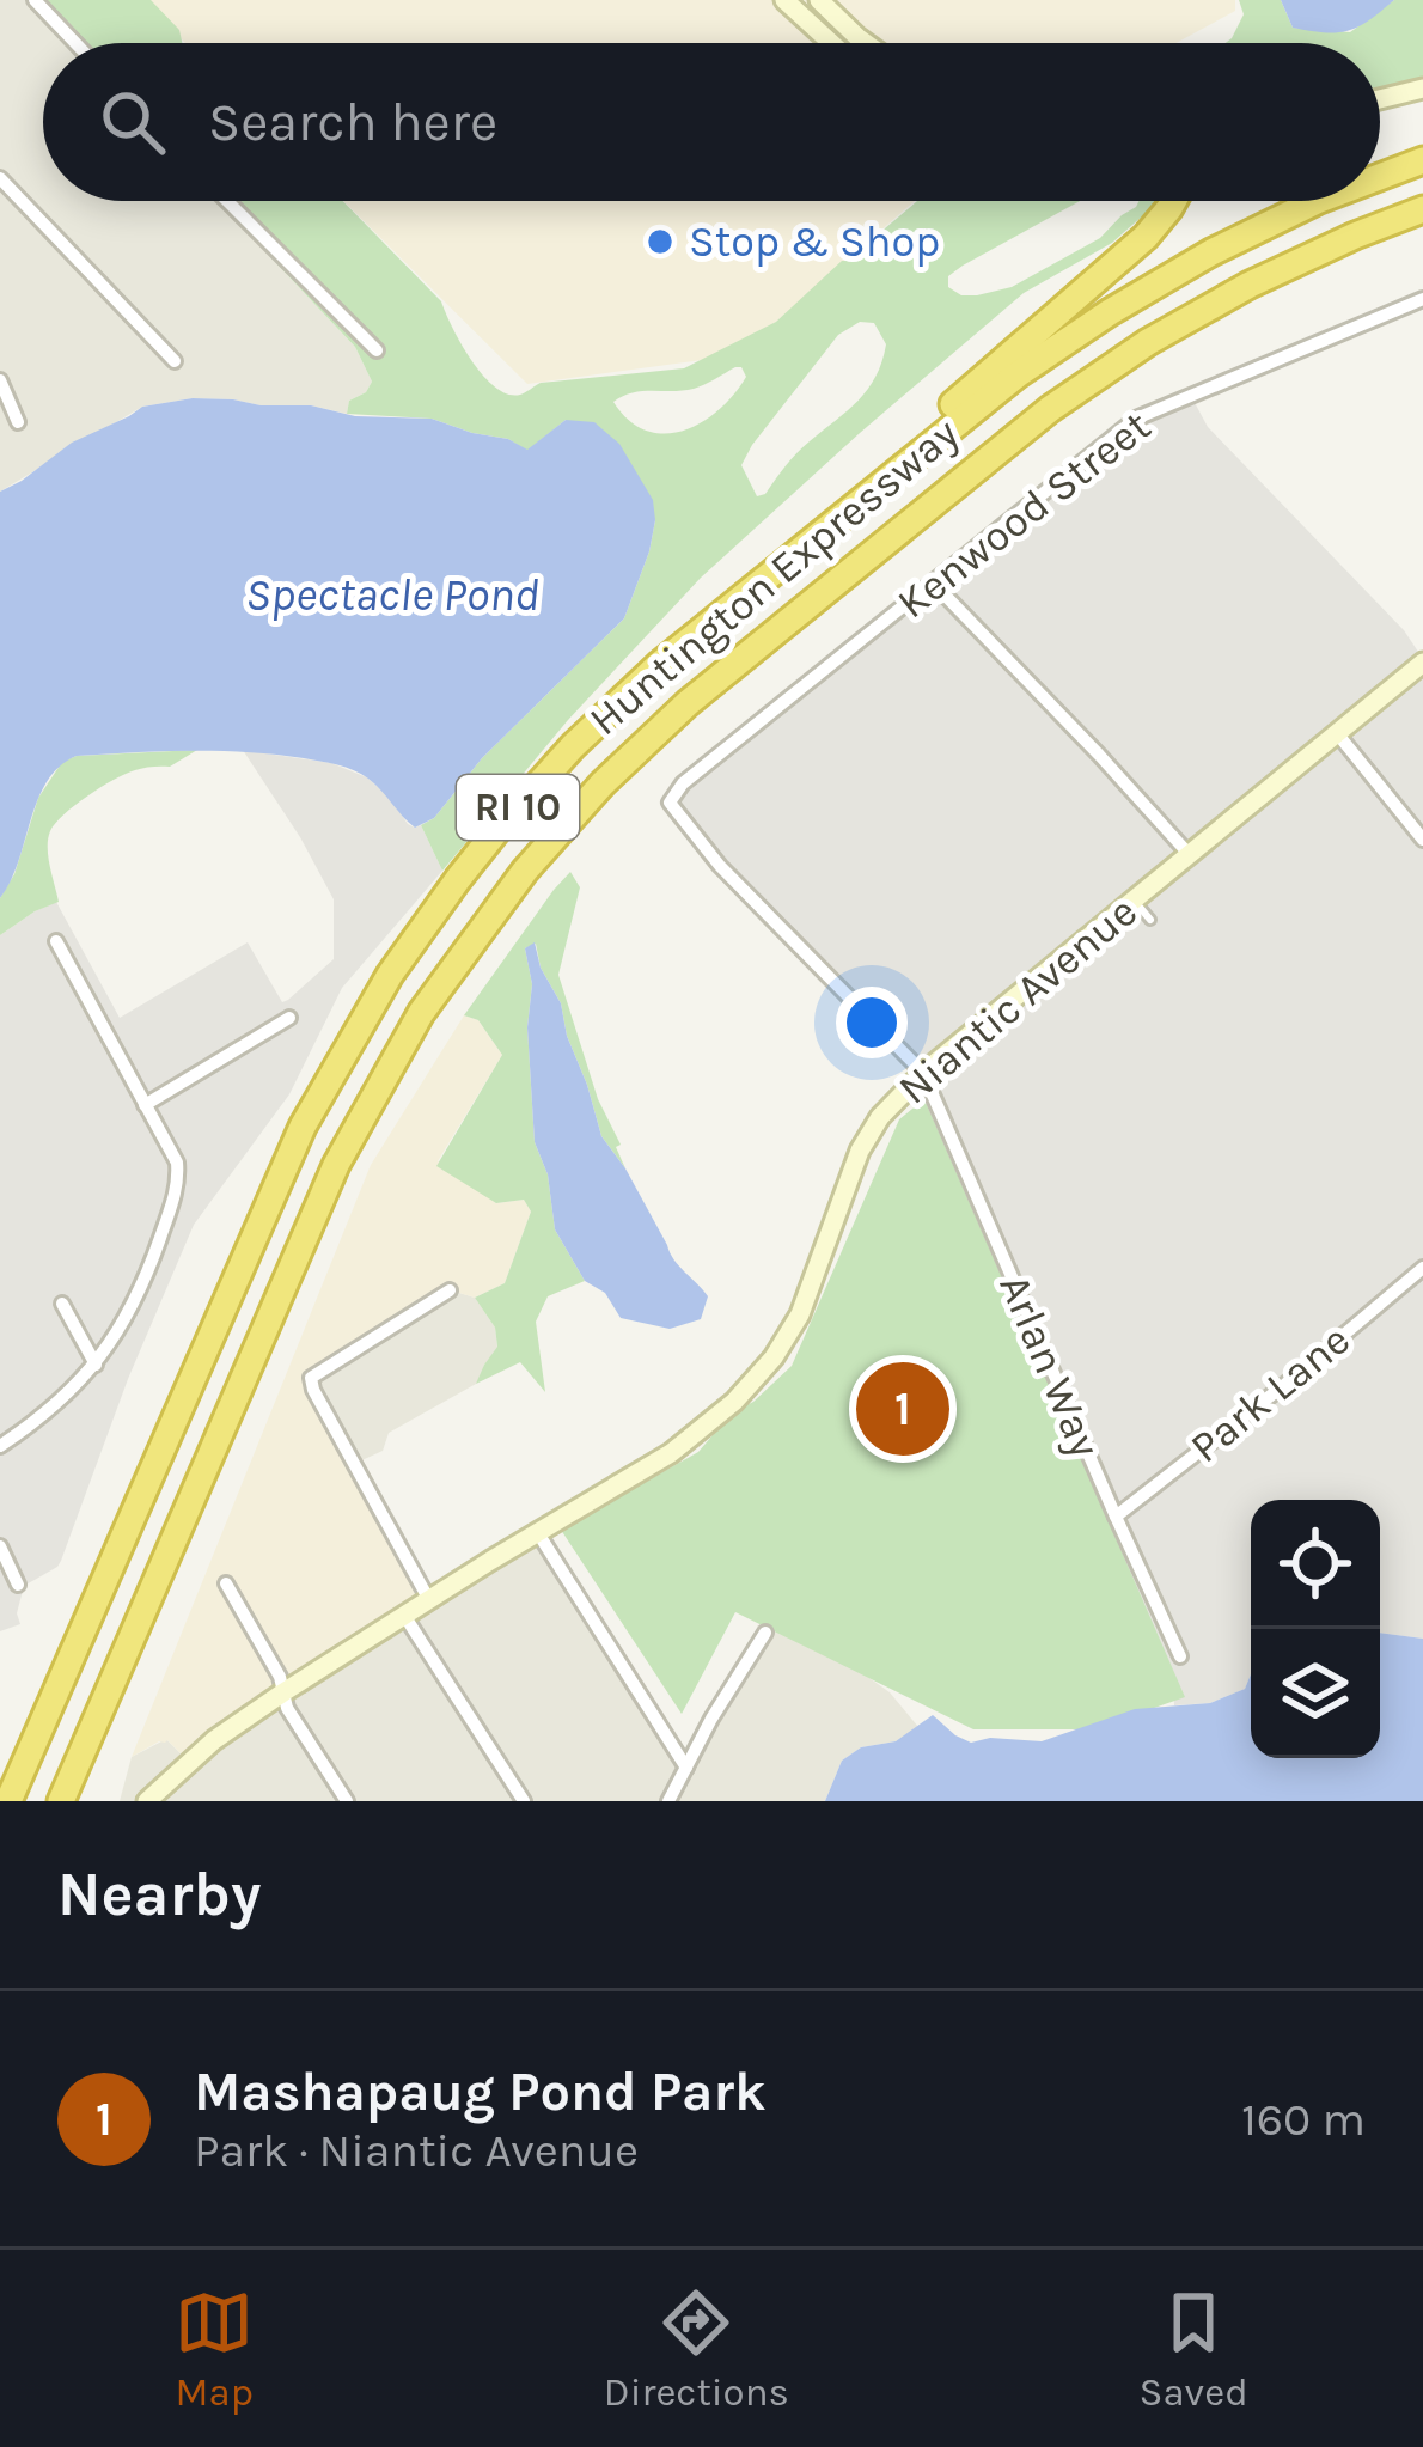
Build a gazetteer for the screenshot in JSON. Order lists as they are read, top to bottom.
{
  "streets": {
    "highway": ["Huntington Expressway", "RI 10"],
    "street": [
      "Kenwood Street",
      "Niantic Avenue",
      "Arlan Way",
      "Park Lane"
    ]
  },
  "crossings": [
    ["Kenwood Street", "Niantic Avenue"],
    ["Kenwood Street", "Arlan Way"],
    ["Niantic Avenue", "Arlan Way"],
    ["Arlan Way", "Park Lane"]
  ],
  "water": ["Spectacle Pond"],
  "places": ["Stop & Shop"],
  "page": {
    "search": "Search here",
    "pins": "1",
    "heading": "Nearby",
    "list": [
      {
        "mark": "1",
        "name": "Mashapaug Pond Park",
        "note": "Park · Niantic Avenue",
        "value": "160 m"
      }
    ],
    "nav": ["Map", "Directions", "Saved"]
  }
}
